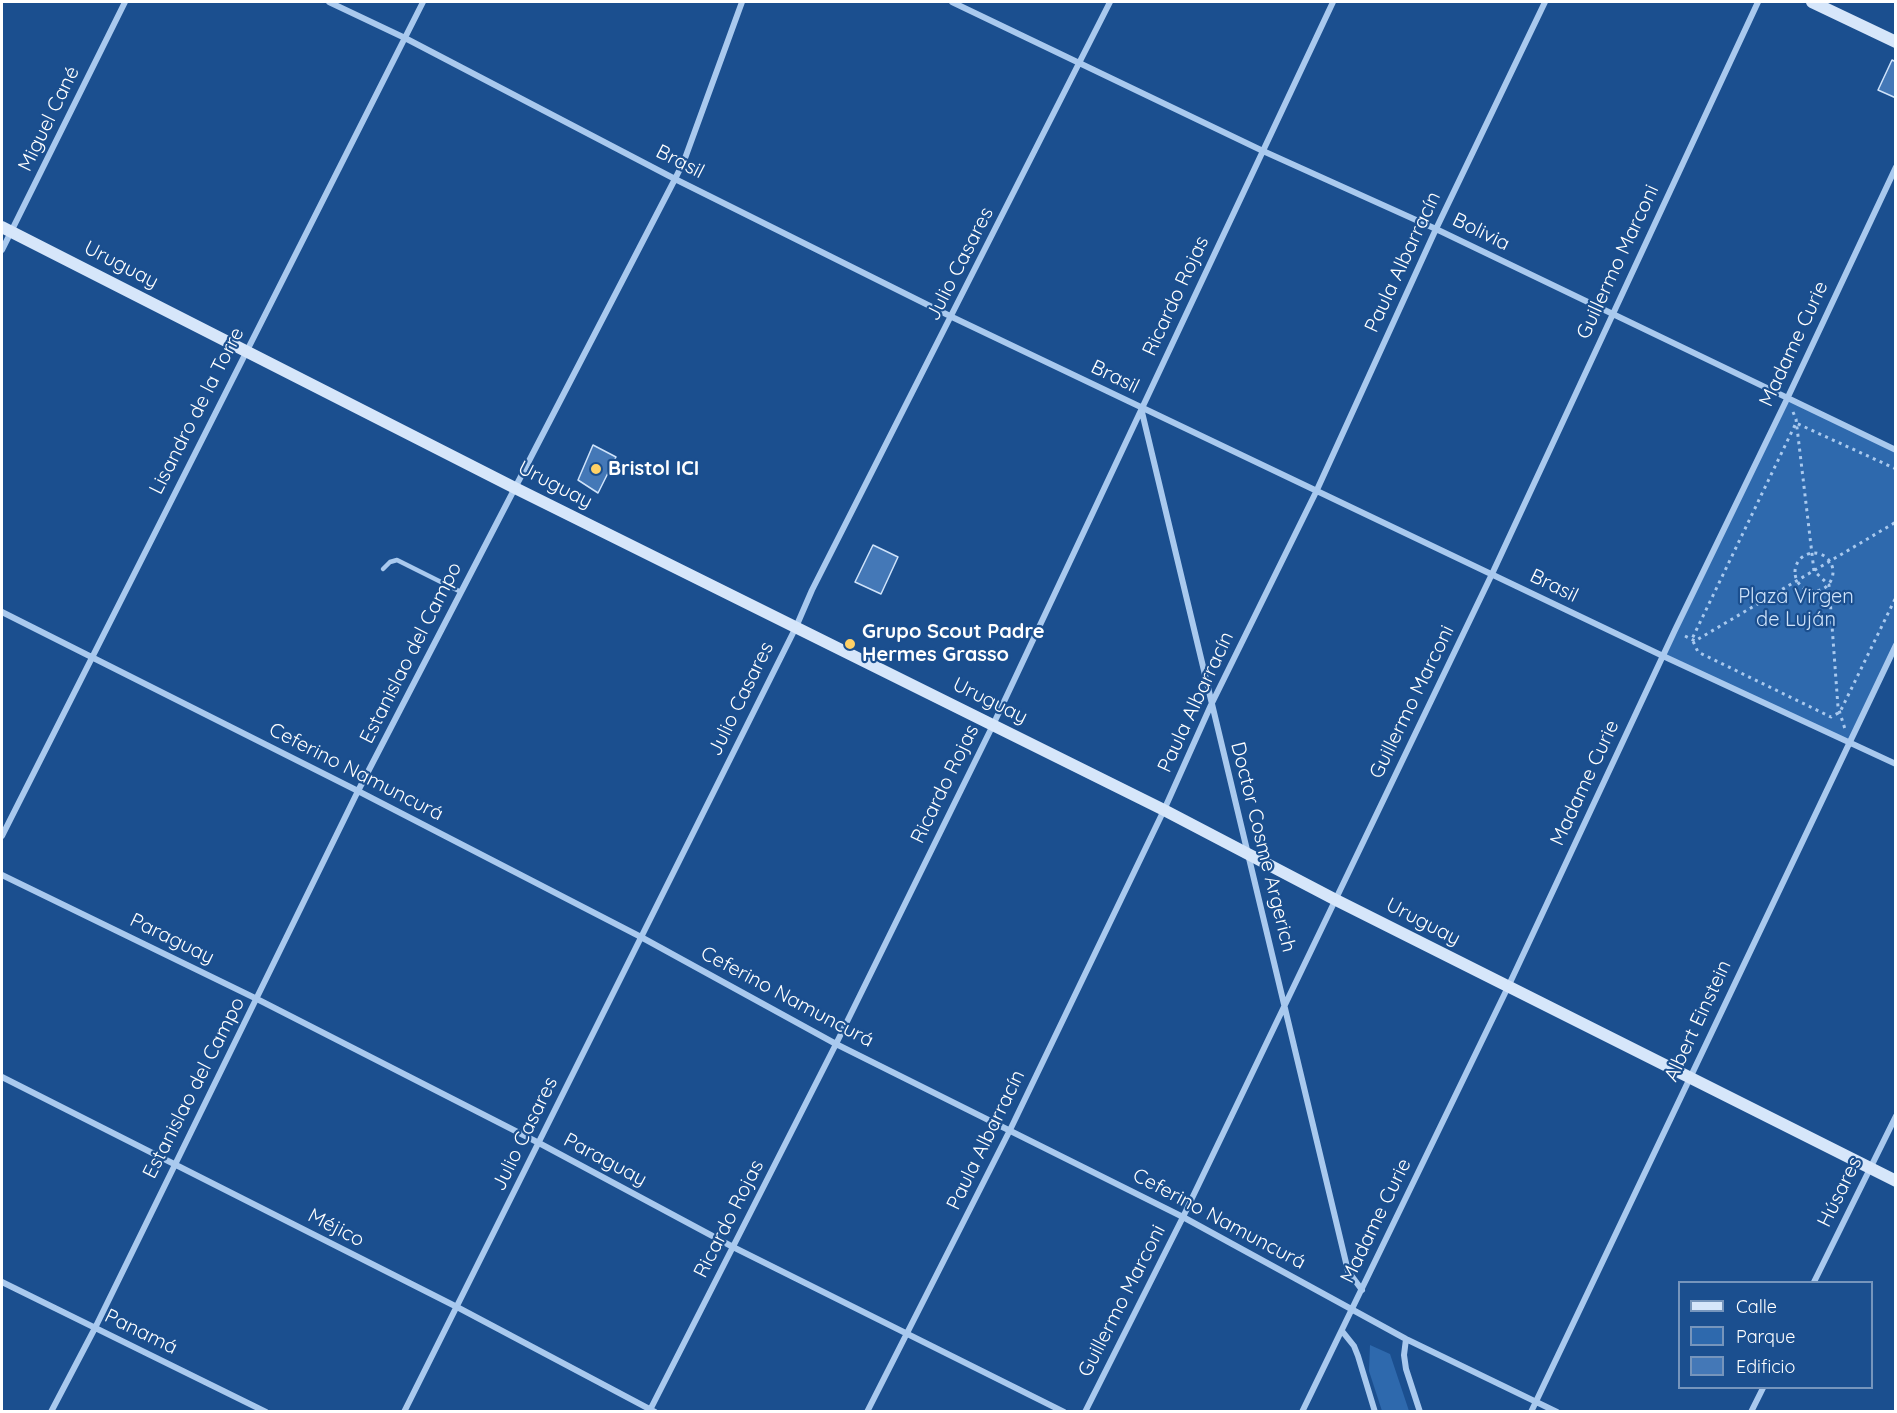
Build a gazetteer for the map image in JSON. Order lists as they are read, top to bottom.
{
  "streets": {
    "street": [
      "Miguel Cané",
      "Brasil",
      "Bolivia",
      "Paula Albarracín",
      "Guillermo Marconi",
      "Julio Casares",
      "Uruguay",
      "Ricardo Rojas",
      "Madame Curie",
      "Lisandro de la Torre",
      "Estanislao del Campo",
      "Ceferino Namuncurá",
      "Doctor Cosme Argerich",
      "Paraguay",
      "Albert Einstein",
      "Húsares",
      "Méjico",
      "Panamá"
    ]
  },
  "crossings": [
    ["Miguel Cané", "Uruguay"],
    ["Brasil", "Paula Albarracín"],
    ["Brasil", "Guillermo Marconi"],
    ["Brasil", "Julio Casares"],
    ["Brasil", "Ricardo Rojas"],
    ["Brasil", "Madame Curie"],
    ["Brasil", "Lisandro de la Torre"],
    ["Brasil", "Estanislao del Campo"],
    ["Brasil", "Doctor Cosme Argerich"],
    ["Brasil", "Albert Einstein"],
    ["Bolivia", "Paula Albarracín"],
    ["Bolivia", "Guillermo Marconi"],
    ["Bolivia", "Julio Casares"],
    ["Bolivia", "Ricardo Rojas"],
    ["Bolivia", "Madame Curie"],
    ["Paula Albarracín", "Uruguay"],
    ["Paula Albarracín", "Ceferino Namuncurá"],
    ["Paula Albarracín", "Doctor Cosme Argerich"],
    ["Paula Albarracín", "Paraguay"],
    ["Guillermo Marconi", "Uruguay"],
    ["Guillermo Marconi", "Ceferino Namuncurá"],
    ["Guillermo Marconi", "Doctor Cosme Argerich"],
    ["Julio Casares", "Uruguay"],
    ["Julio Casares", "Ceferino Namuncurá"],
    ["Julio Casares", "Paraguay"],
    ["Julio Casares", "Méjico"],
    ["Uruguay", "Ricardo Rojas"],
    ["Uruguay", "Madame Curie"],
    ["Uruguay", "Lisandro de la Torre"],
    ["Uruguay", "Estanislao del Campo"],
    ["Uruguay", "Doctor Cosme Argerich"],
    ["Uruguay", "Albert Einstein"],
    ["Uruguay", "Húsares"],
    ["Ricardo Rojas", "Ceferino Namuncurá"],
    ["Ricardo Rojas", "Doctor Cosme Argerich"],
    ["Ricardo Rojas", "Paraguay"],
    ["Ricardo Rojas", "Méjico"],
    ["Madame Curie", "Ceferino Namuncurá"],
    ["Madame Curie", "Doctor Cosme Argerich"],
    ["Lisandro de la Torre", "Ceferino Namuncurá"],
    ["Estanislao del Campo", "Ceferino Namuncurá"],
    ["Estanislao del Campo", "Paraguay"],
    ["Estanislao del Campo", "Méjico"],
    ["Estanislao del Campo", "Panamá"],
    ["Ceferino Namuncurá", "Albert Einstein"]
  ],
  "parks": ["Plaza Virgen de Luján"],
  "places": ["Bristol ICI", "Grupo Scout Padre Hermes Grasso"],
  "legend": ["Calle", "Parque", "Edificio"]
}
